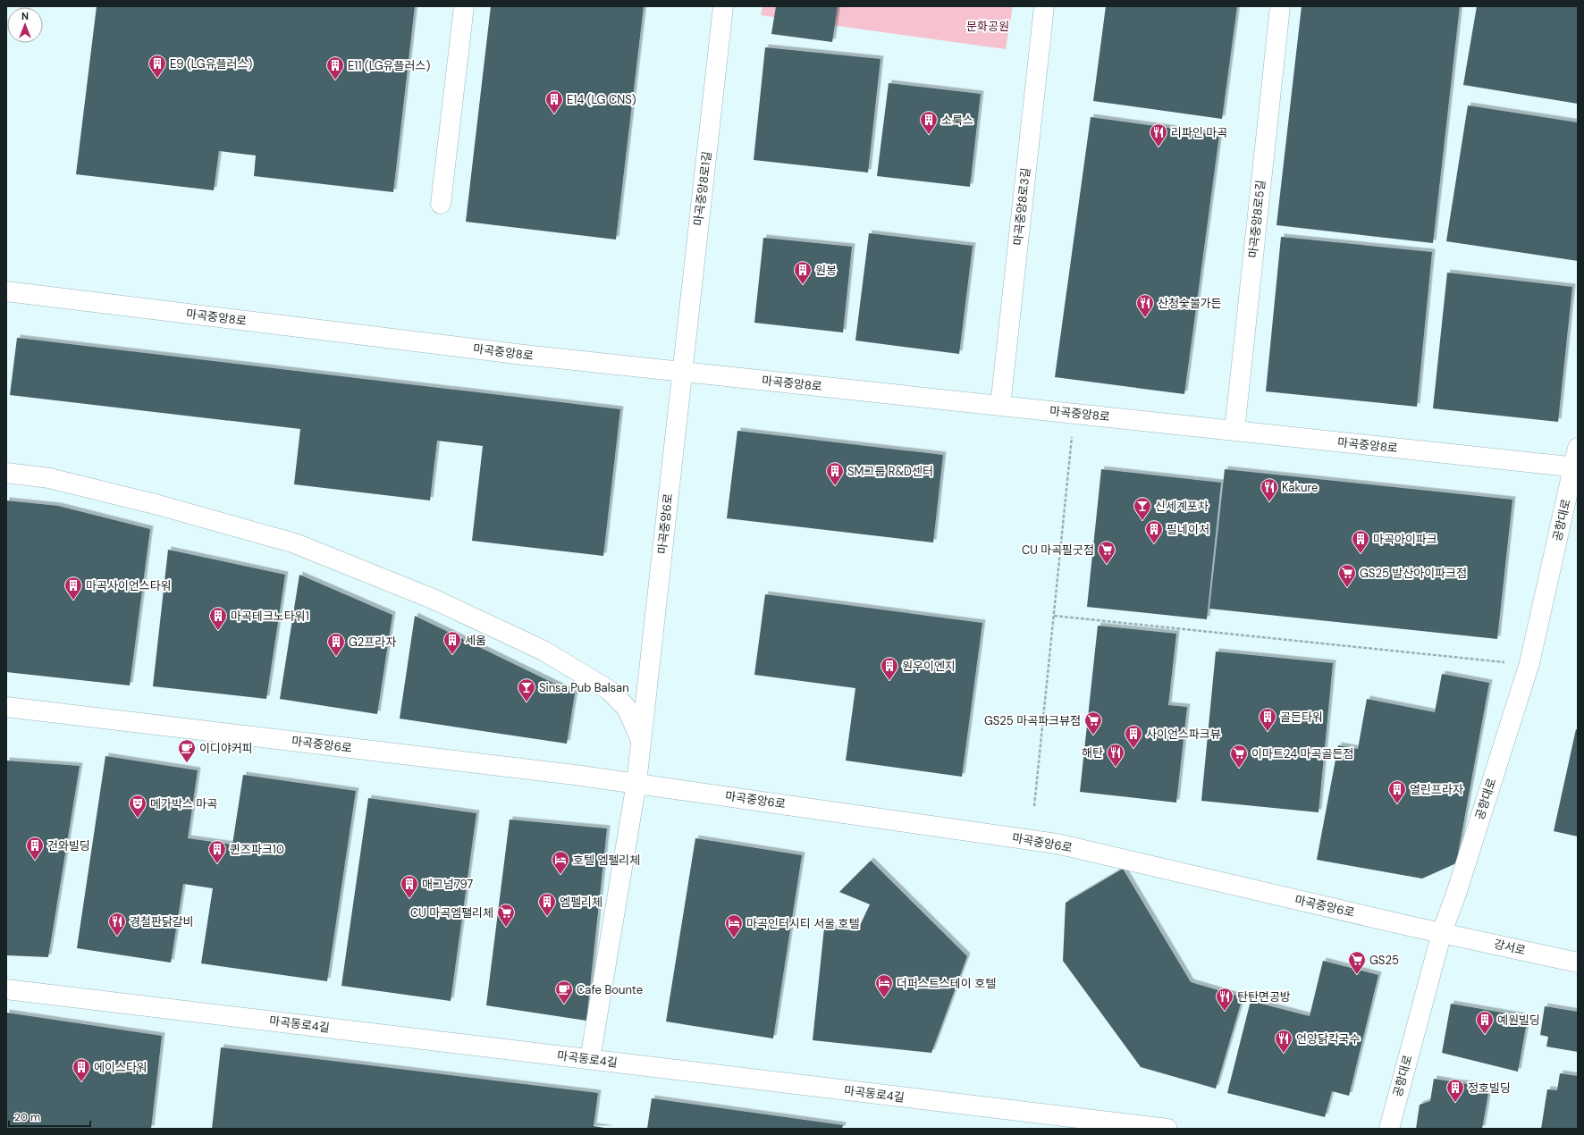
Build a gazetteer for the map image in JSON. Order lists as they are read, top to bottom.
{
  "streets": {
    "street": [
      "마곡중앙8로1길",
      "마곡중앙8로3길",
      "마곡중앙8로5길",
      "마곡중앙8로",
      "공항대로",
      "마곡중앙6로",
      "강서로",
      "마곡동로4길"
    ]
  },
  "crossings": [
    ["마곡중앙8로1길", "마곡중앙8로"],
    ["마곡중앙8로1길", "마곡중앙6로"],
    ["마곡중앙8로3길", "마곡중앙8로"],
    ["마곡중앙8로5길", "마곡중앙8로"],
    ["마곡중앙8로", "공항대로"],
    ["마곡중앙8로", "마곡중앙6로"],
    ["공항대로", "마곡중앙6로"],
    ["공항대로", "강서로"],
    ["마곡중앙6로", "강서로"],
    ["마곡중앙6로", "마곡동로4길"]
  ],
  "parks": ["문화공원"],
  "places": {
    "building": [
      "E9 (LG유플러스)",
      "E11 (LG유플러스)",
      "E14 (LG CNS)",
      "소룩스",
      "원봉",
      "SM그룹 R&D센터",
      "필네이처",
      "마곡아이파크",
      "마곡사이언스타워",
      "마곡테크노타워1",
      "세움",
      "G2프라자",
      "원우이엔지",
      "골든타워",
      "사이언스파크뷰",
      "열린프라자",
      "건와빌딩",
      "퀸즈파크10",
      "매그넘797",
      "엠펠리체",
      "예원빌딩",
      "에이스타워",
      "정호빌딩"
    ],
    "restaurant": [
      "리파인 마곡",
      "산청숯불가든",
      "Kakure",
      "해탄",
      "경철판닭갈비",
      "탄탄면공방",
      "언양닭칵국수"
    ],
    "bar": ["신세계포차", "Sinsa Pub Balsan"],
    "supermarket": [
      "CU 마곡필굿점",
      "GS25 발산아이파크점",
      "GS25 마곡파크뷰점",
      "이마트24 마곡골든점",
      "CU 마곡엠팰리체",
      "GS25"
    ],
    "cafe": ["이디야커피", "Cafe Bounte"],
    "theatre": ["메가박스 마곡"],
    "hotel": ["호텔 엠펠리체", "마곡인터시티 서울 호텔", "더퍼스트스테이 호텔"]
  },
  "scale_bar": "20 m",
  "north": "top"
}
